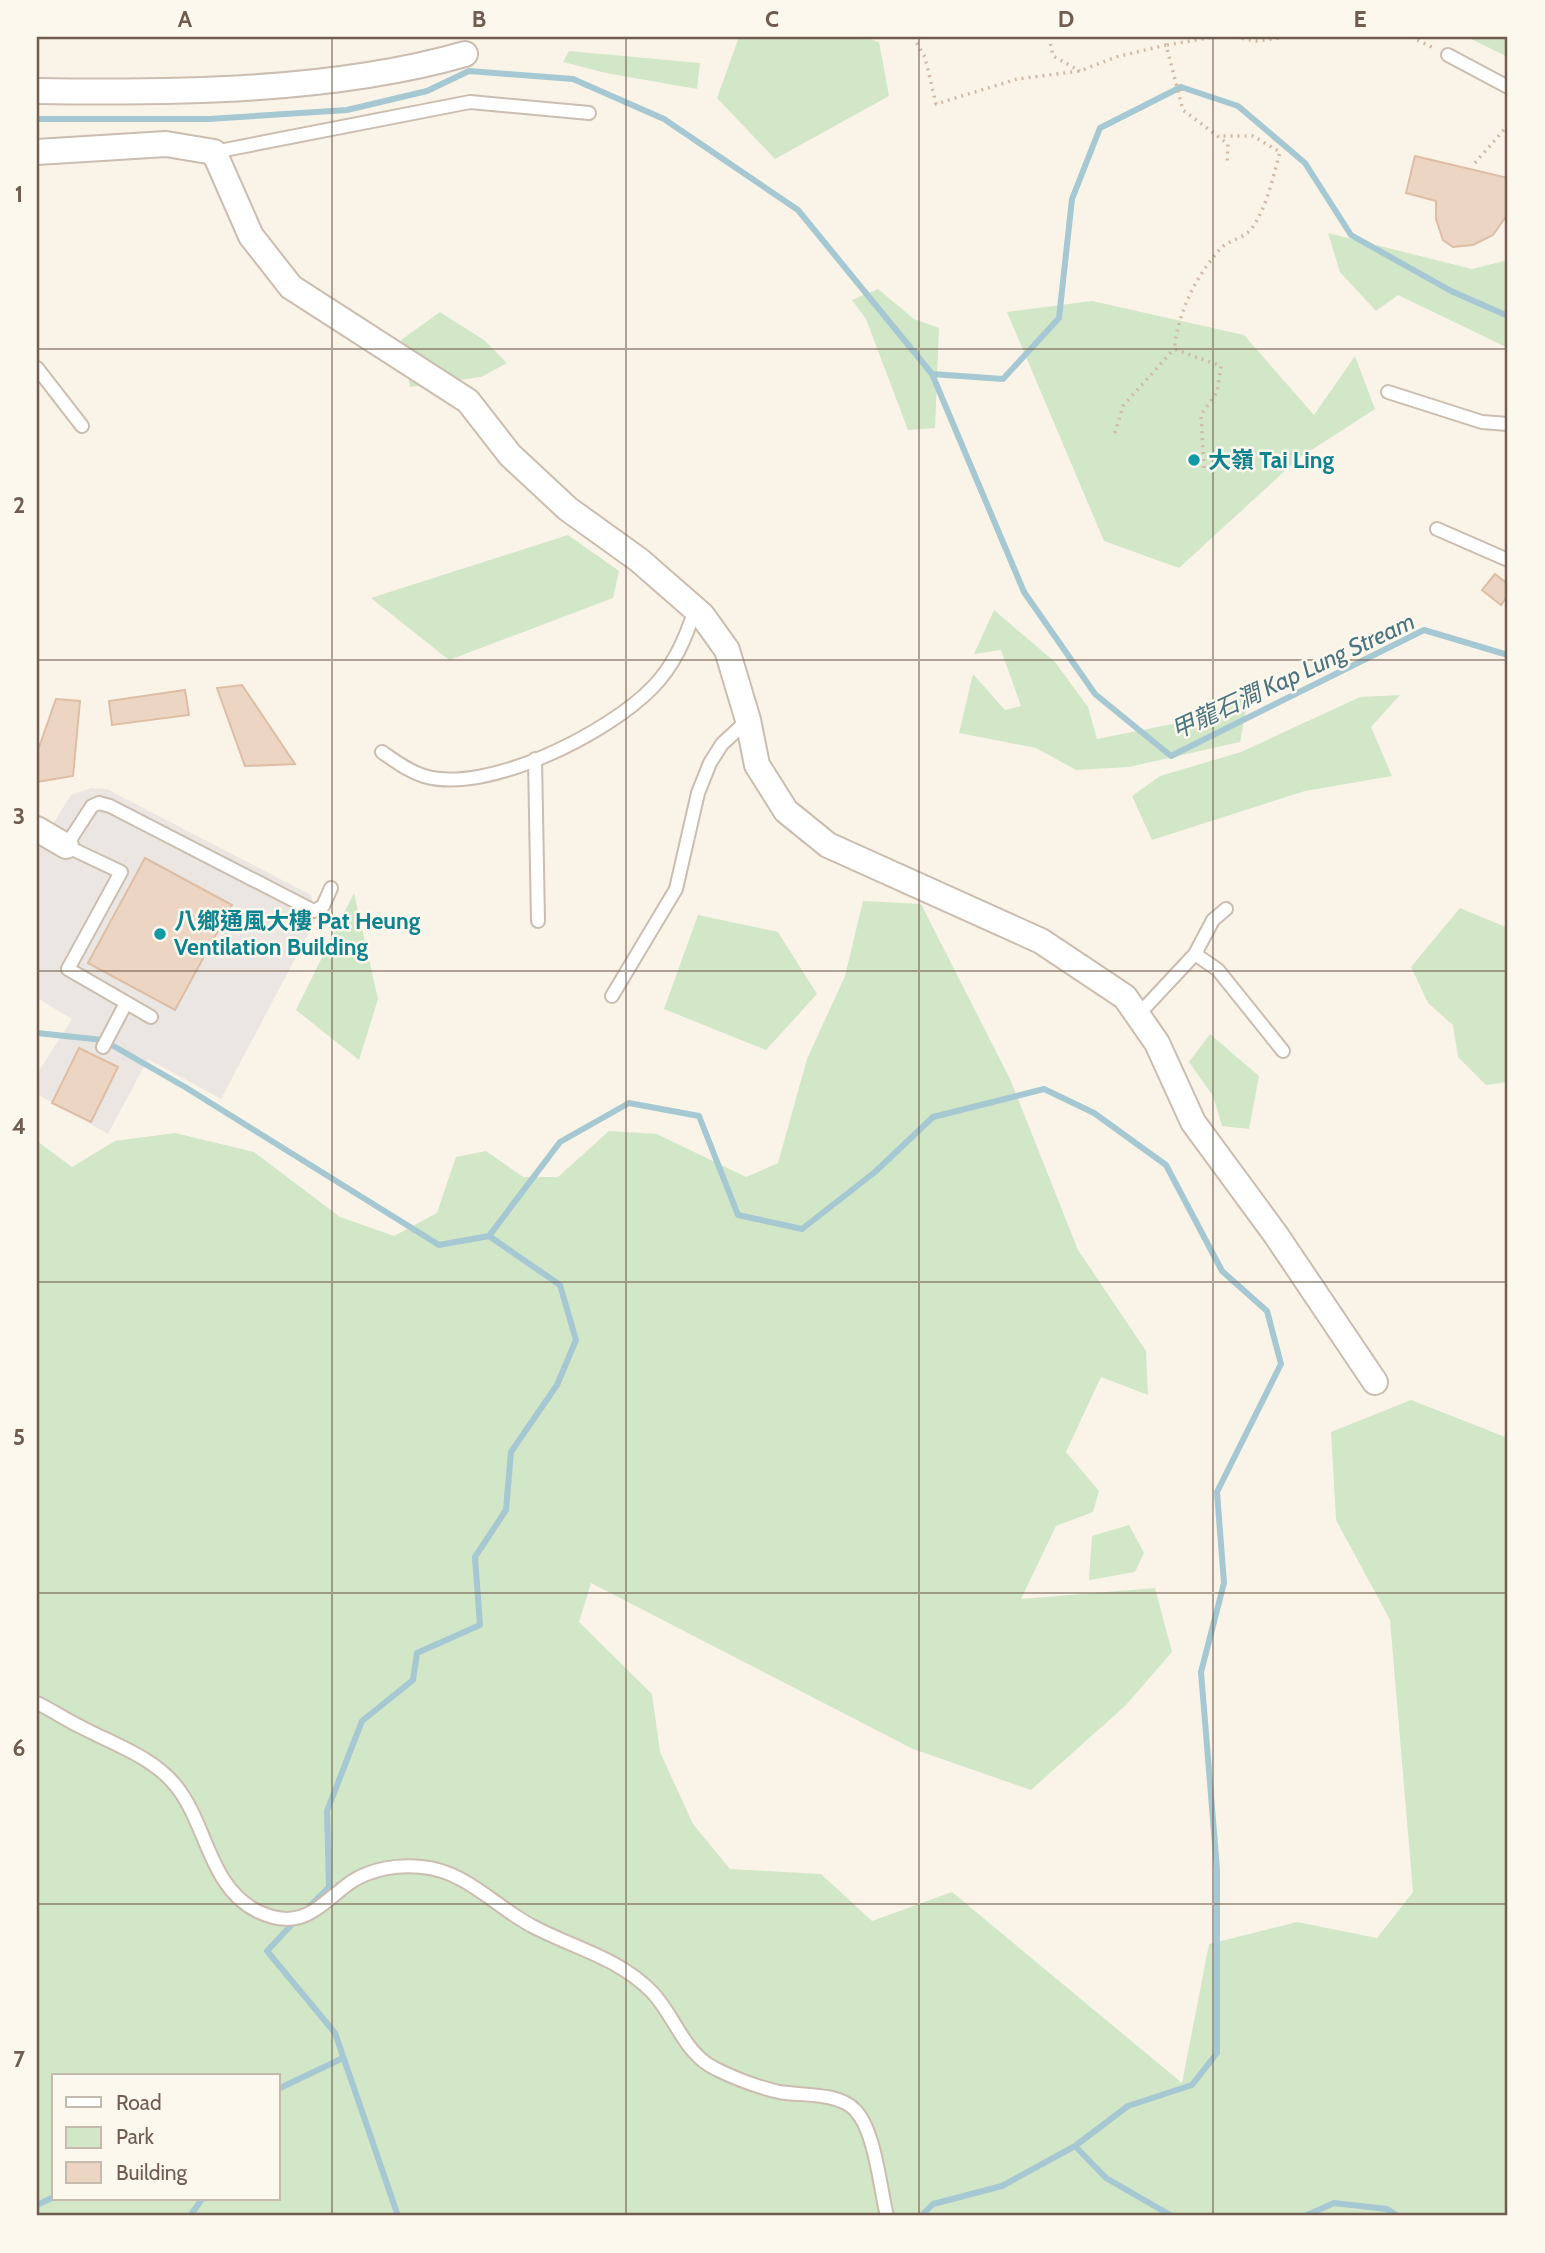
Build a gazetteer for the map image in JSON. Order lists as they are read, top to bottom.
{
  "water": ["甲龍石澗 Kap Lung Stream"],
  "places": ["大嶺 Tai Ling", "八鄉通風大樓 Pat Heung Ventilation Building"],
  "legend": ["Road", "Park", "Building"],
  "grid": {
    "columns": [
      "A",
      "B",
      "C",
      "D",
      "E"
    ],
    "rows": [
      "1",
      "2",
      "3",
      "4",
      "5",
      "6",
      "7"
    ]
  }
}
